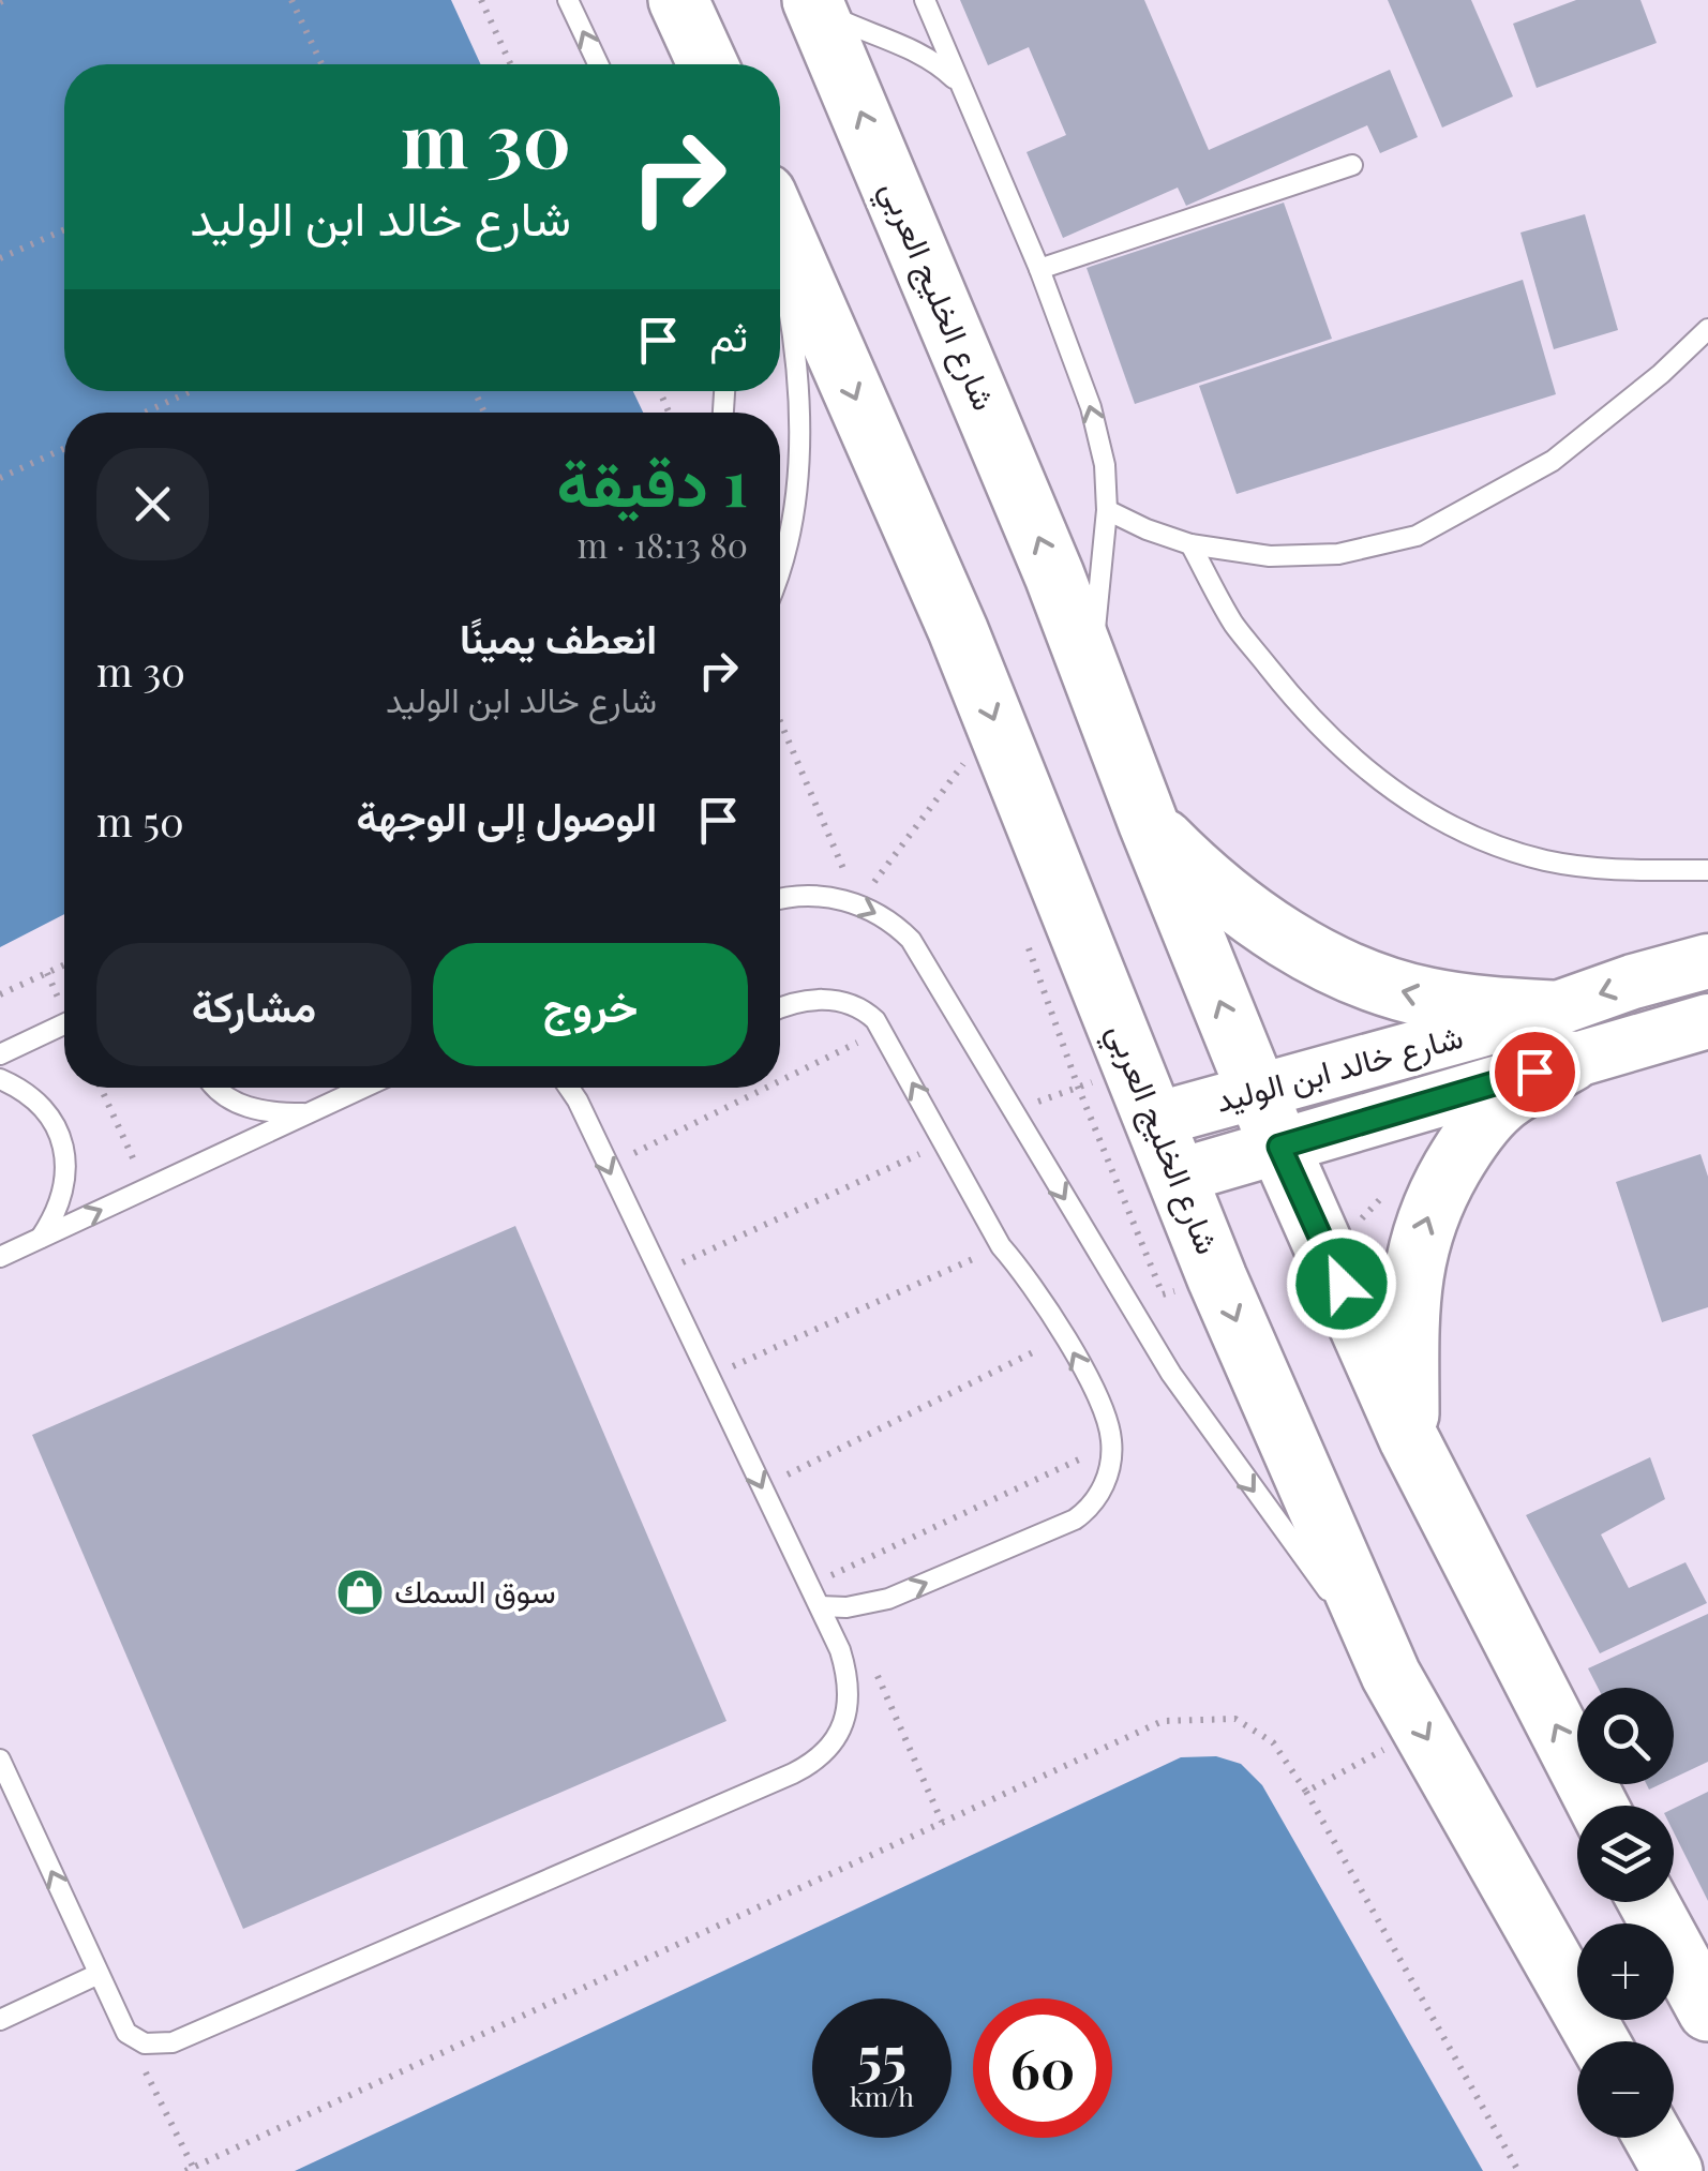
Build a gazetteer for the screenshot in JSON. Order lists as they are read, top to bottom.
{
  "streets": {
    "main road": ["شارع الخليج العربي", "شارع خالد ابن الوليد"]
  },
  "crossings": [
    ["شارع الخليج العربي", "شارع خالد ابن الوليد"]
  ],
  "places": {
    "shop": ["سوق السمك"]
  },
  "page": {
    "turn": ["30 m", "شارع خالد ابن الوليد"],
    "then": "ثم",
    "heading": ["1 دقيقة", "80 m · 18:13"],
    "list": [
      {
        "name": "انعطف يمينًا",
        "note": "شارع خالد ابن الوليد",
        "value": "30 m"
      },
      {
        "name": "الوصول إلى الوجهة",
        "value": "50 m"
      }
    ],
    "buttons": ["خروج", "مشاركة"],
    "map_buttons": ["+", "−"],
    "speed": "55 km/h",
    "limit": "60"
  }
}
